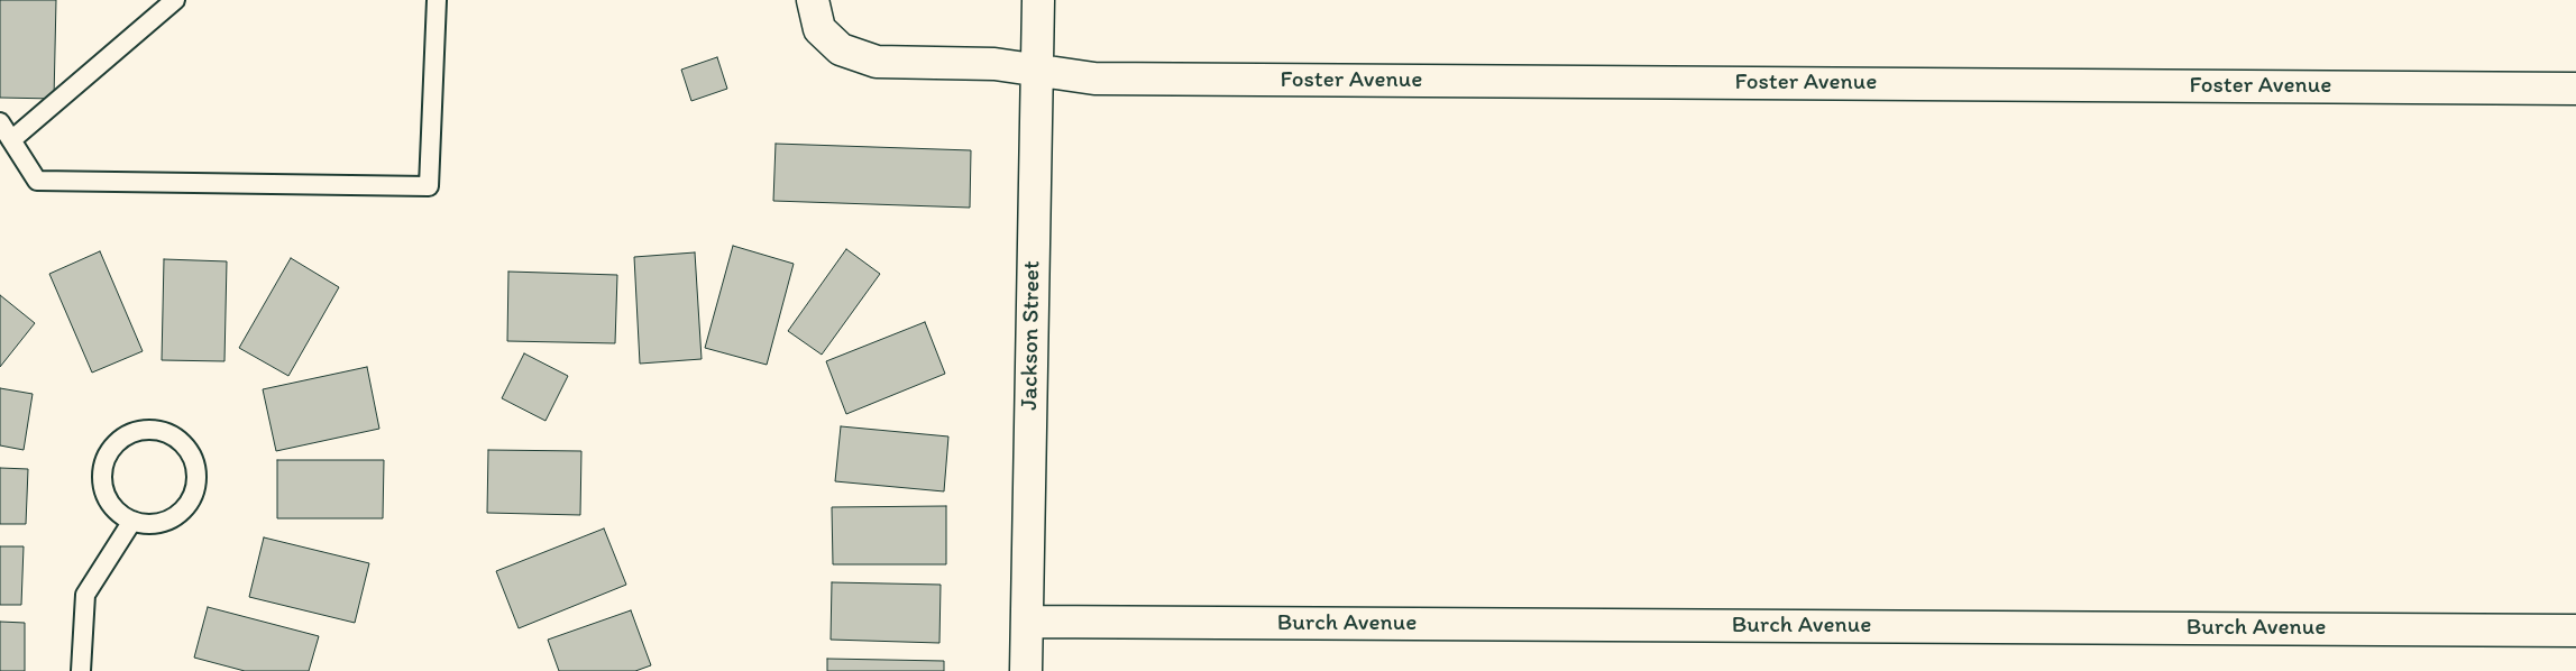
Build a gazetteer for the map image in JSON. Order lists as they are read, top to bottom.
{
  "streets": {
    "street": ["Foster Avenue", "Jackson Street", "Burch Avenue"]
  },
  "crossings": [
    ["Foster Avenue", "Jackson Street"],
    ["Jackson Street", "Burch Avenue"]
  ]
}
